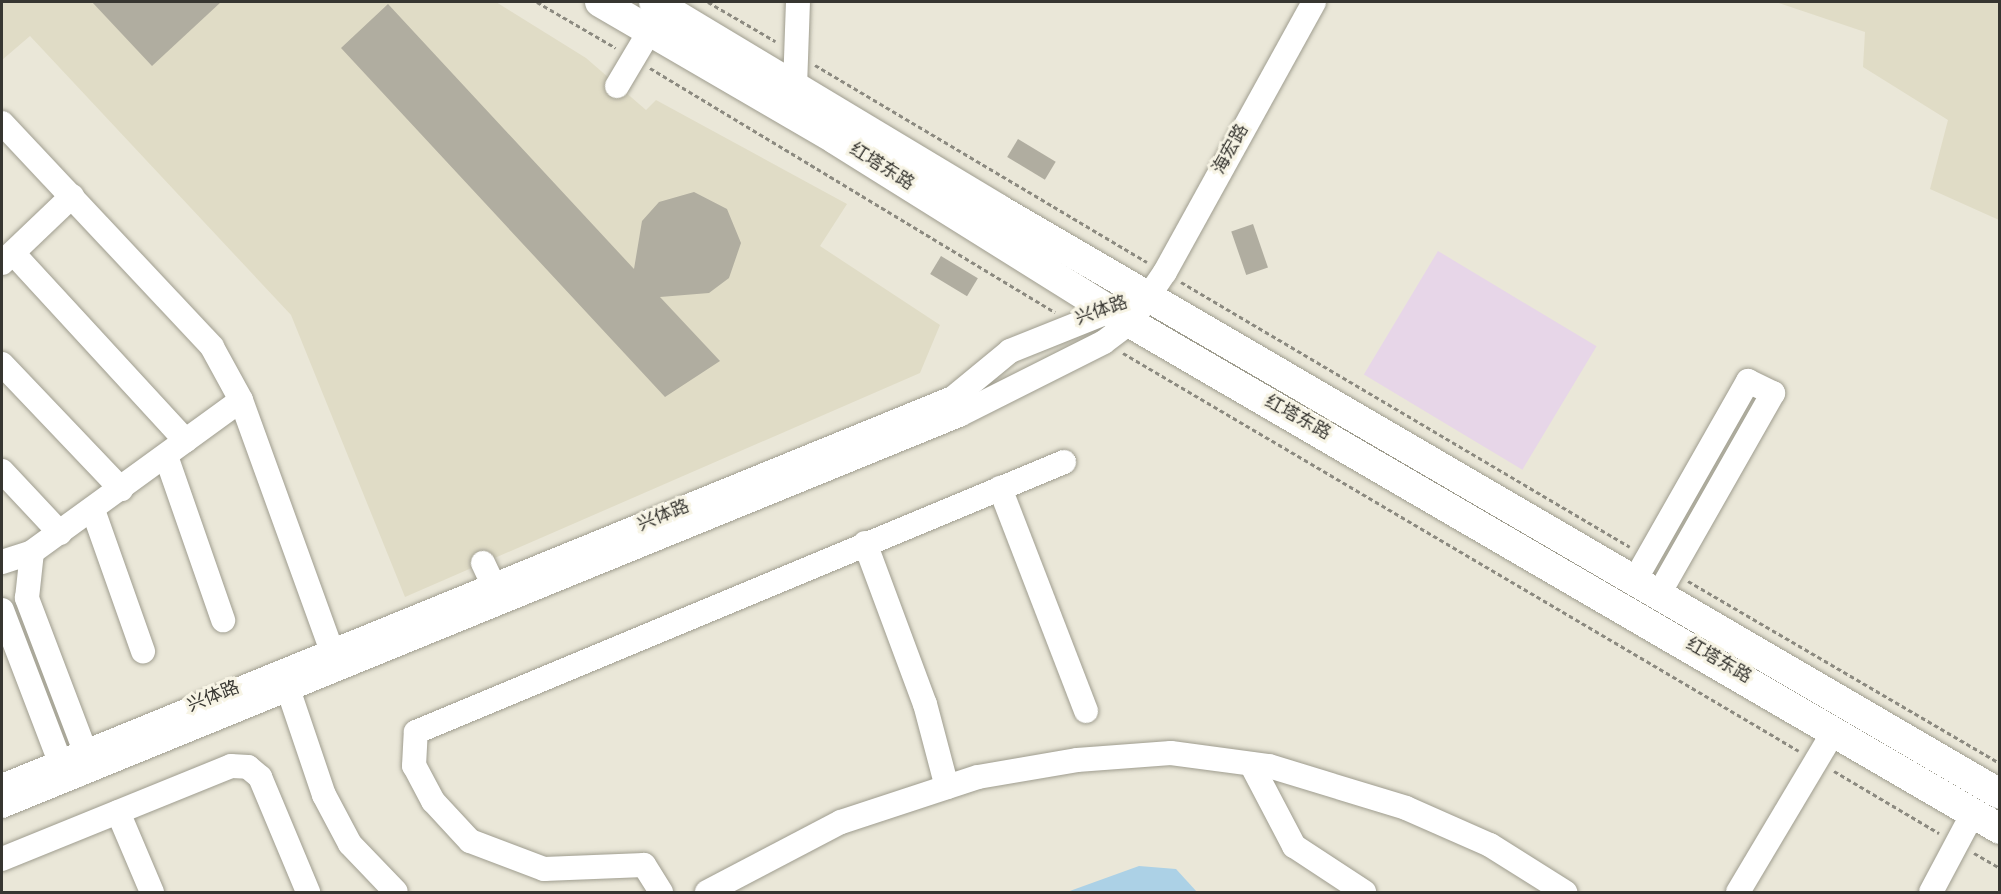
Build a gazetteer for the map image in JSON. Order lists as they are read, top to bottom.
{
  "streets": {
    "main road": ["红塔东路"],
    "street": ["海宏路", "兴体路"]
  },
  "crossings": [
    ["海宏路", "红塔东路"],
    ["海宏路", "兴体路"],
    ["红塔东路", "兴体路"]
  ]
}
